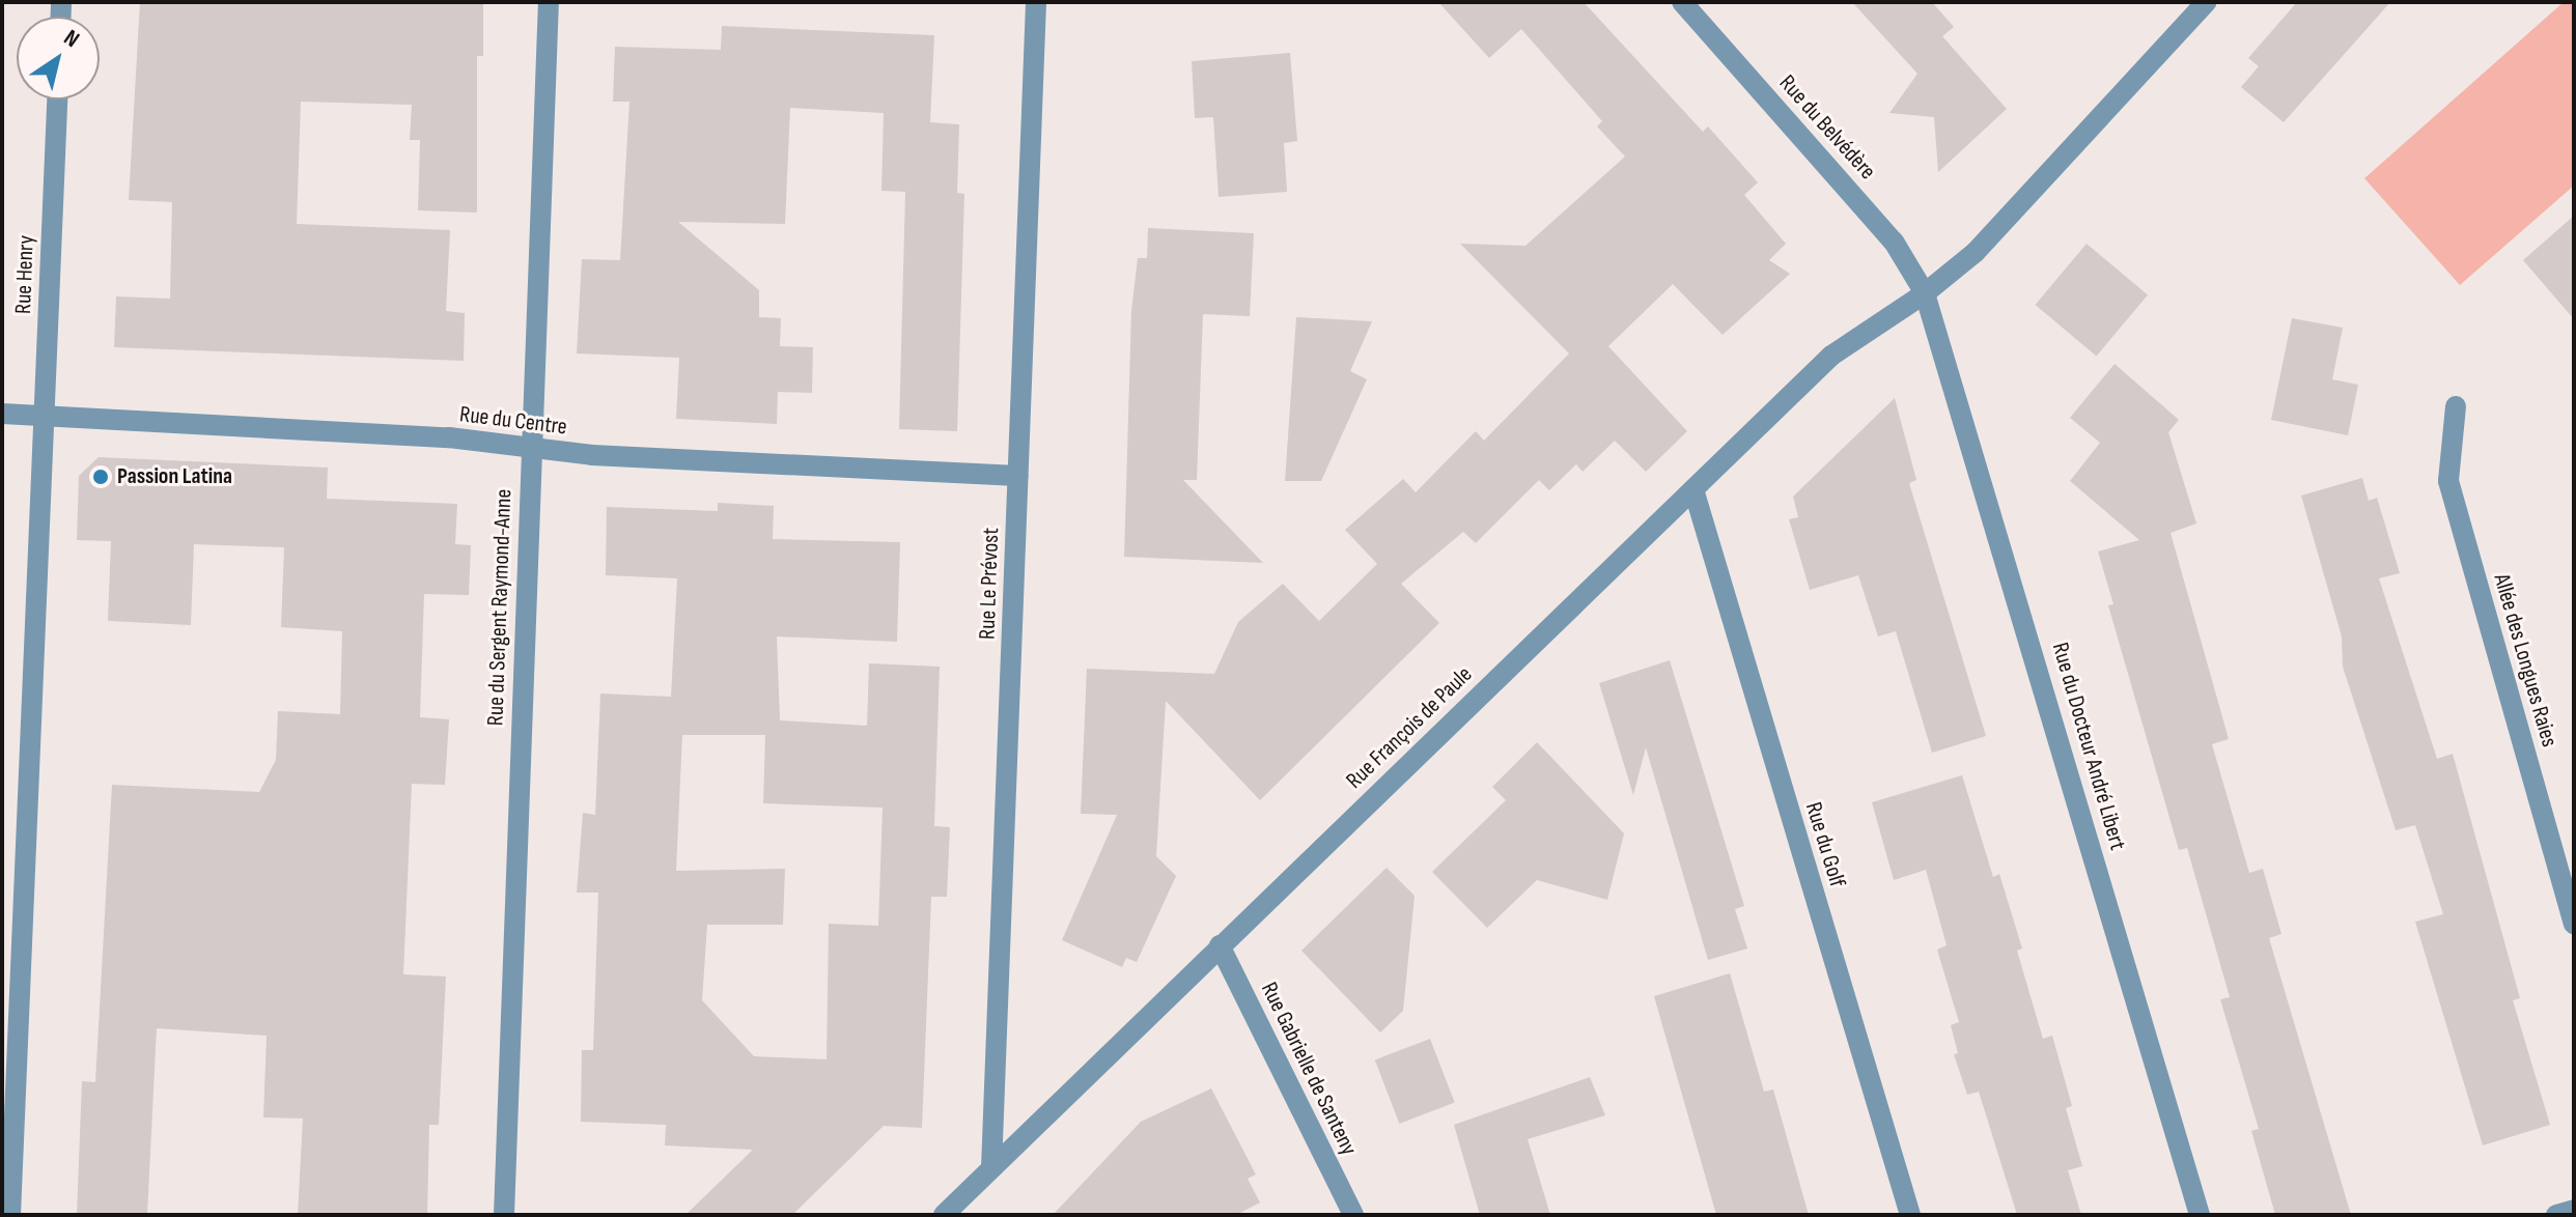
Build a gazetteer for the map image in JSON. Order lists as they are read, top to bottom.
{
  "streets": {
    "street": [
      "Rue du Belvédère",
      "Rue Henry",
      "Rue du Centre",
      "Rue Le Prévost",
      "Rue du Sergent Raymond-Anne",
      "Allée des Longues Raies",
      "Rue François de Paule",
      "Rue du Docteur André Libert",
      "Rue du Golf",
      "Rue Gabrielle de Santeny"
    ]
  },
  "crossings": [
    ["Rue du Belvédère", "Rue François de Paule"],
    ["Rue du Belvédère", "Rue du Docteur André Libert"],
    ["Rue Henry", "Rue du Centre"],
    ["Rue du Centre", "Rue Le Prévost"],
    ["Rue du Centre", "Rue du Sergent Raymond-Anne"],
    ["Rue Le Prévost", "Rue François de Paule"],
    ["Rue François de Paule", "Rue du Docteur André Libert"],
    ["Rue François de Paule", "Rue du Golf"],
    ["Rue François de Paule", "Rue Gabrielle de Santeny"]
  ],
  "places": ["Passion Latina"],
  "north": "top right"
}
